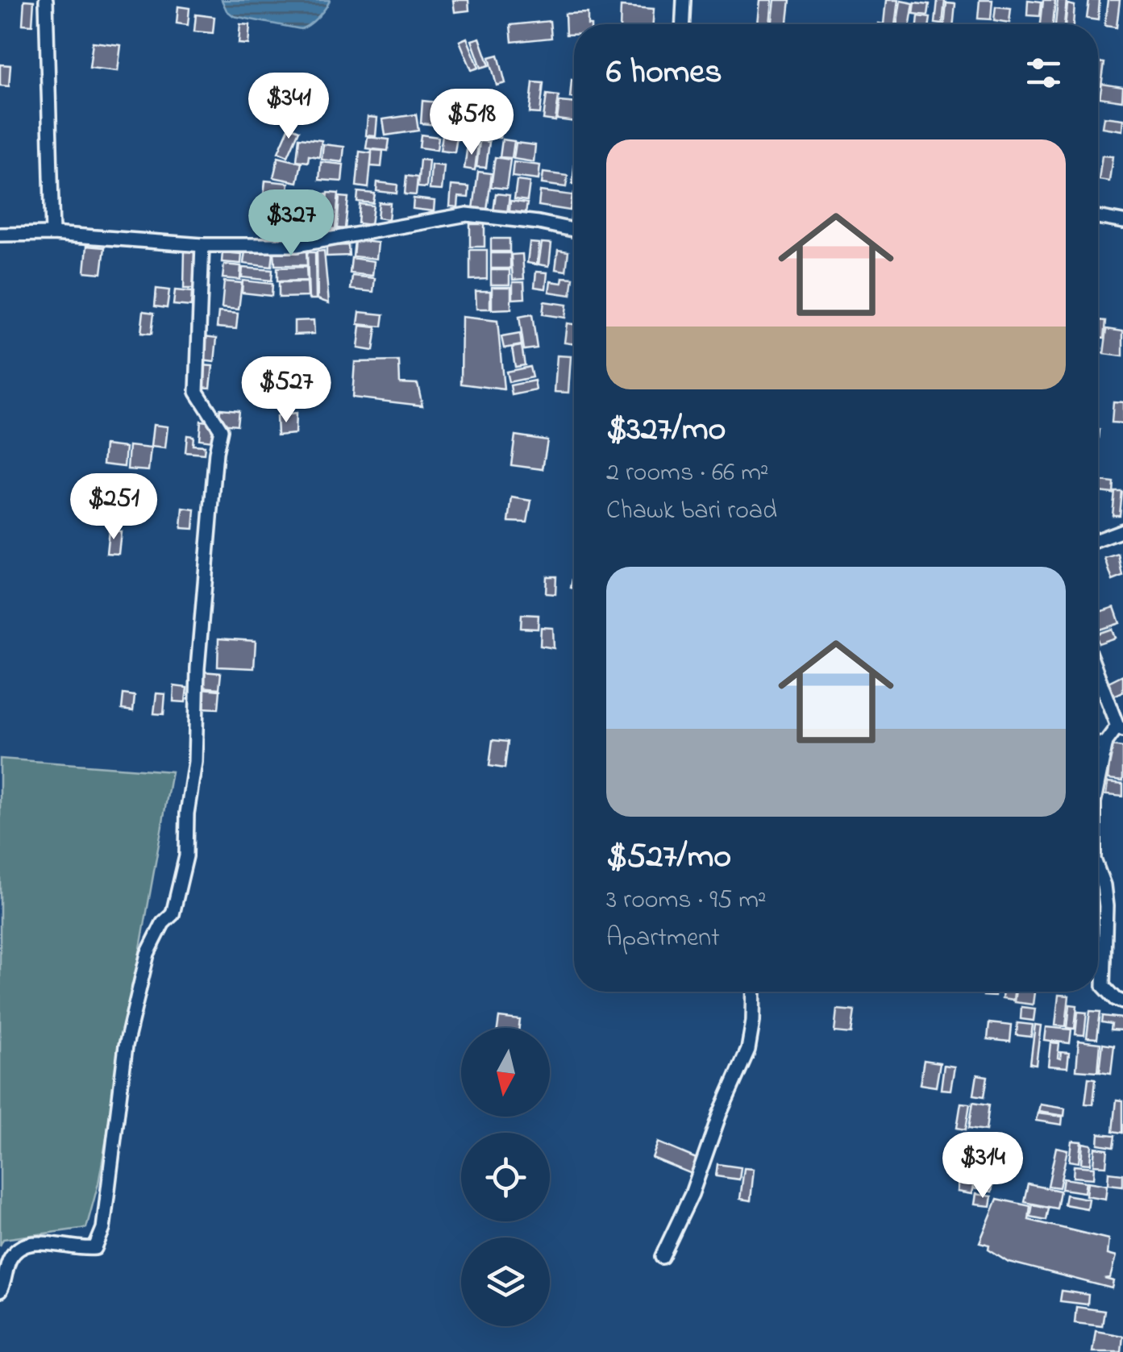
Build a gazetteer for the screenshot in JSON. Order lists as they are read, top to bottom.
{
  "north": "bottom",
  "page": {
    "heading": "6 homes",
    "price": [
      "$341",
      "$518",
      "$327",
      "$527",
      "$251",
      "$314"
    ],
    "list": [
      {
        "name": "$327/mo",
        "note": "2 rooms · 66 m² · Chawk bari road"
      },
      {
        "name": "$527/mo",
        "note": "3 rooms · 95 m² · Apartment"
      }
    ]
  }
}
